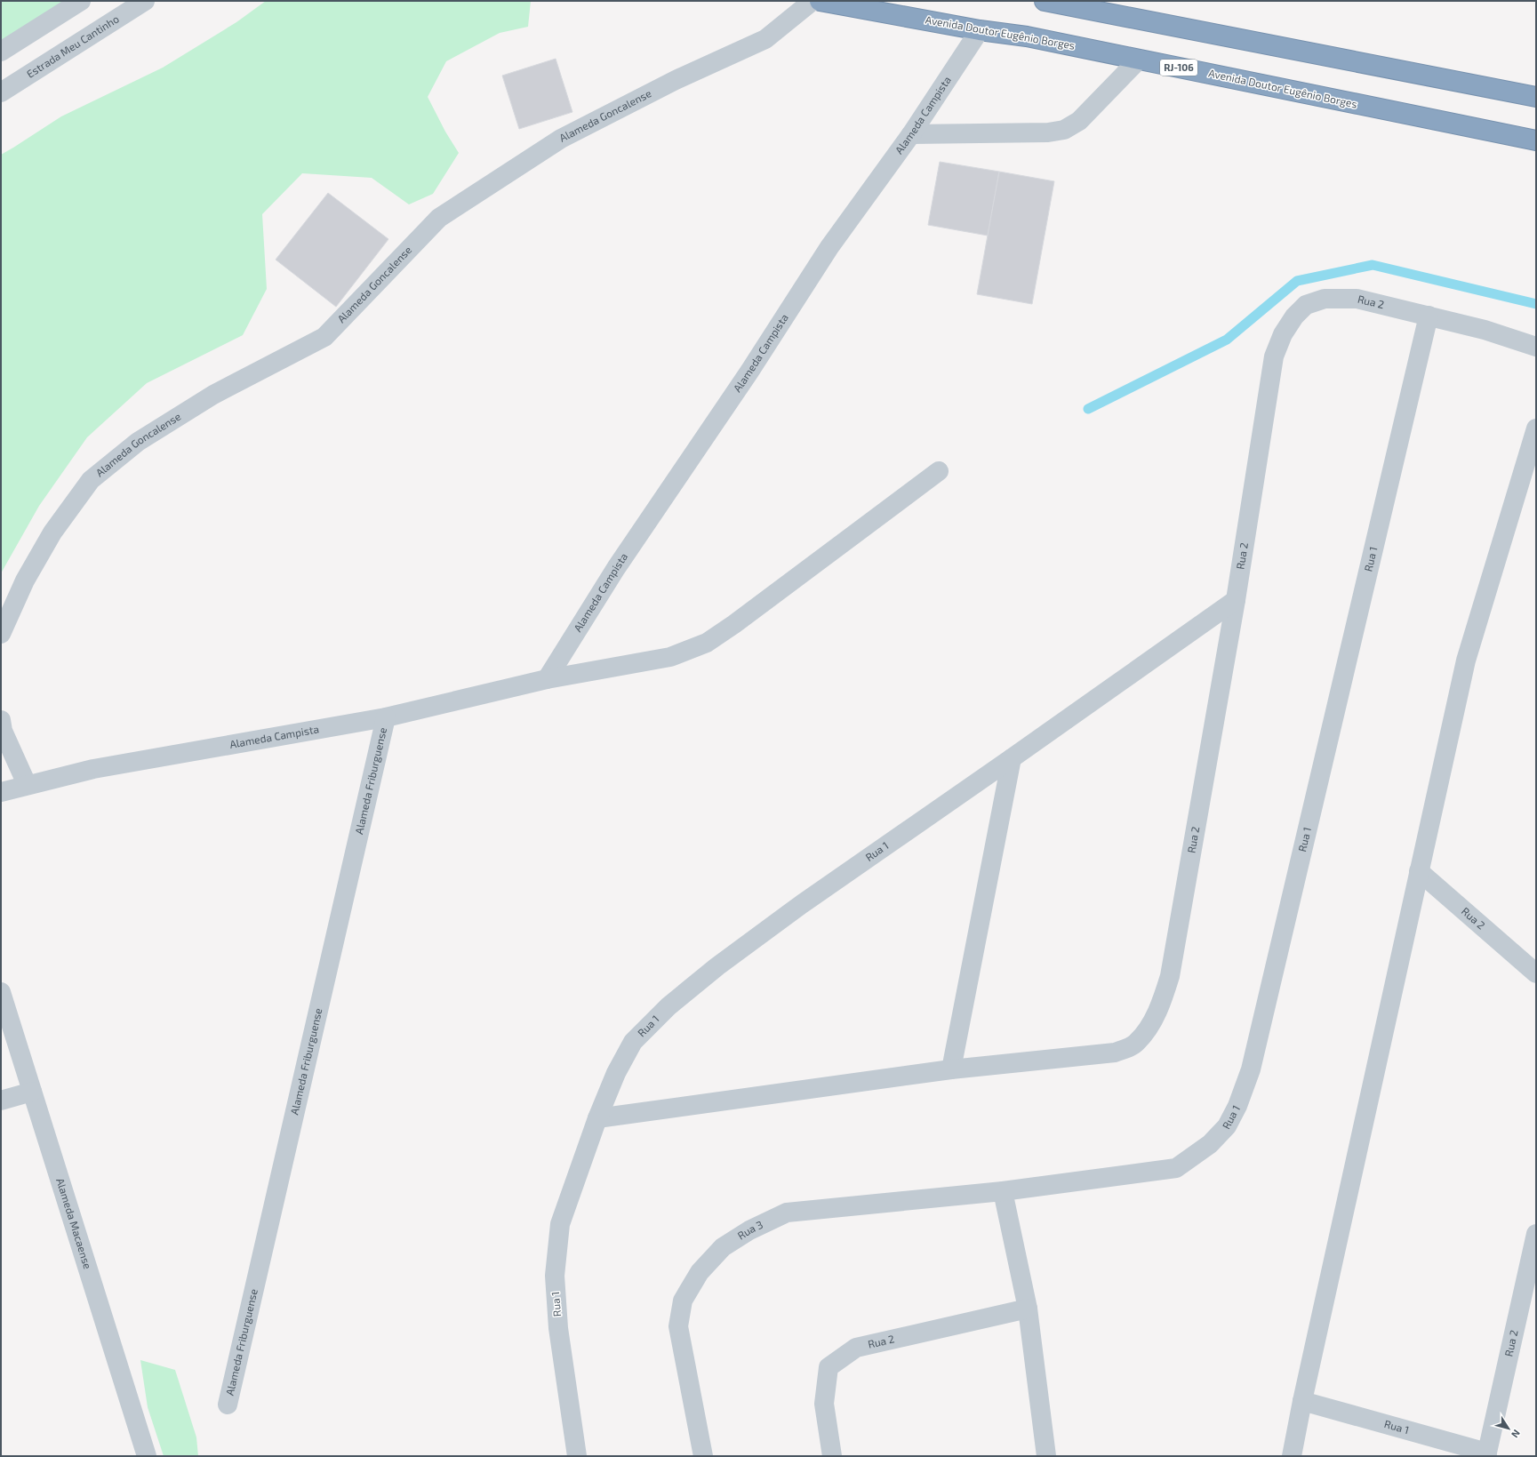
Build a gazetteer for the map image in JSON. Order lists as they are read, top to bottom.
{
  "streets": {
    "highway": ["Avenida Doutor Eugênio Borges", "RJ-106"],
    "street": [
      "Estrada Meu Cantinho",
      "Alameda Campista",
      "Alameda Goncalense",
      "Rua 2",
      "Rua 1",
      "Alameda Friburguense",
      "Alameda Macaense",
      "Rua 3"
    ]
  },
  "crossings": [
    ["Avenida Doutor Eugênio Borges", "Alameda Campista"],
    ["Alameda Campista", "Alameda Friburguense"],
    ["Rua 2", "Rua 1"],
    ["Rua 1", "Rua 3"]
  ],
  "north": "bottom right"
}
